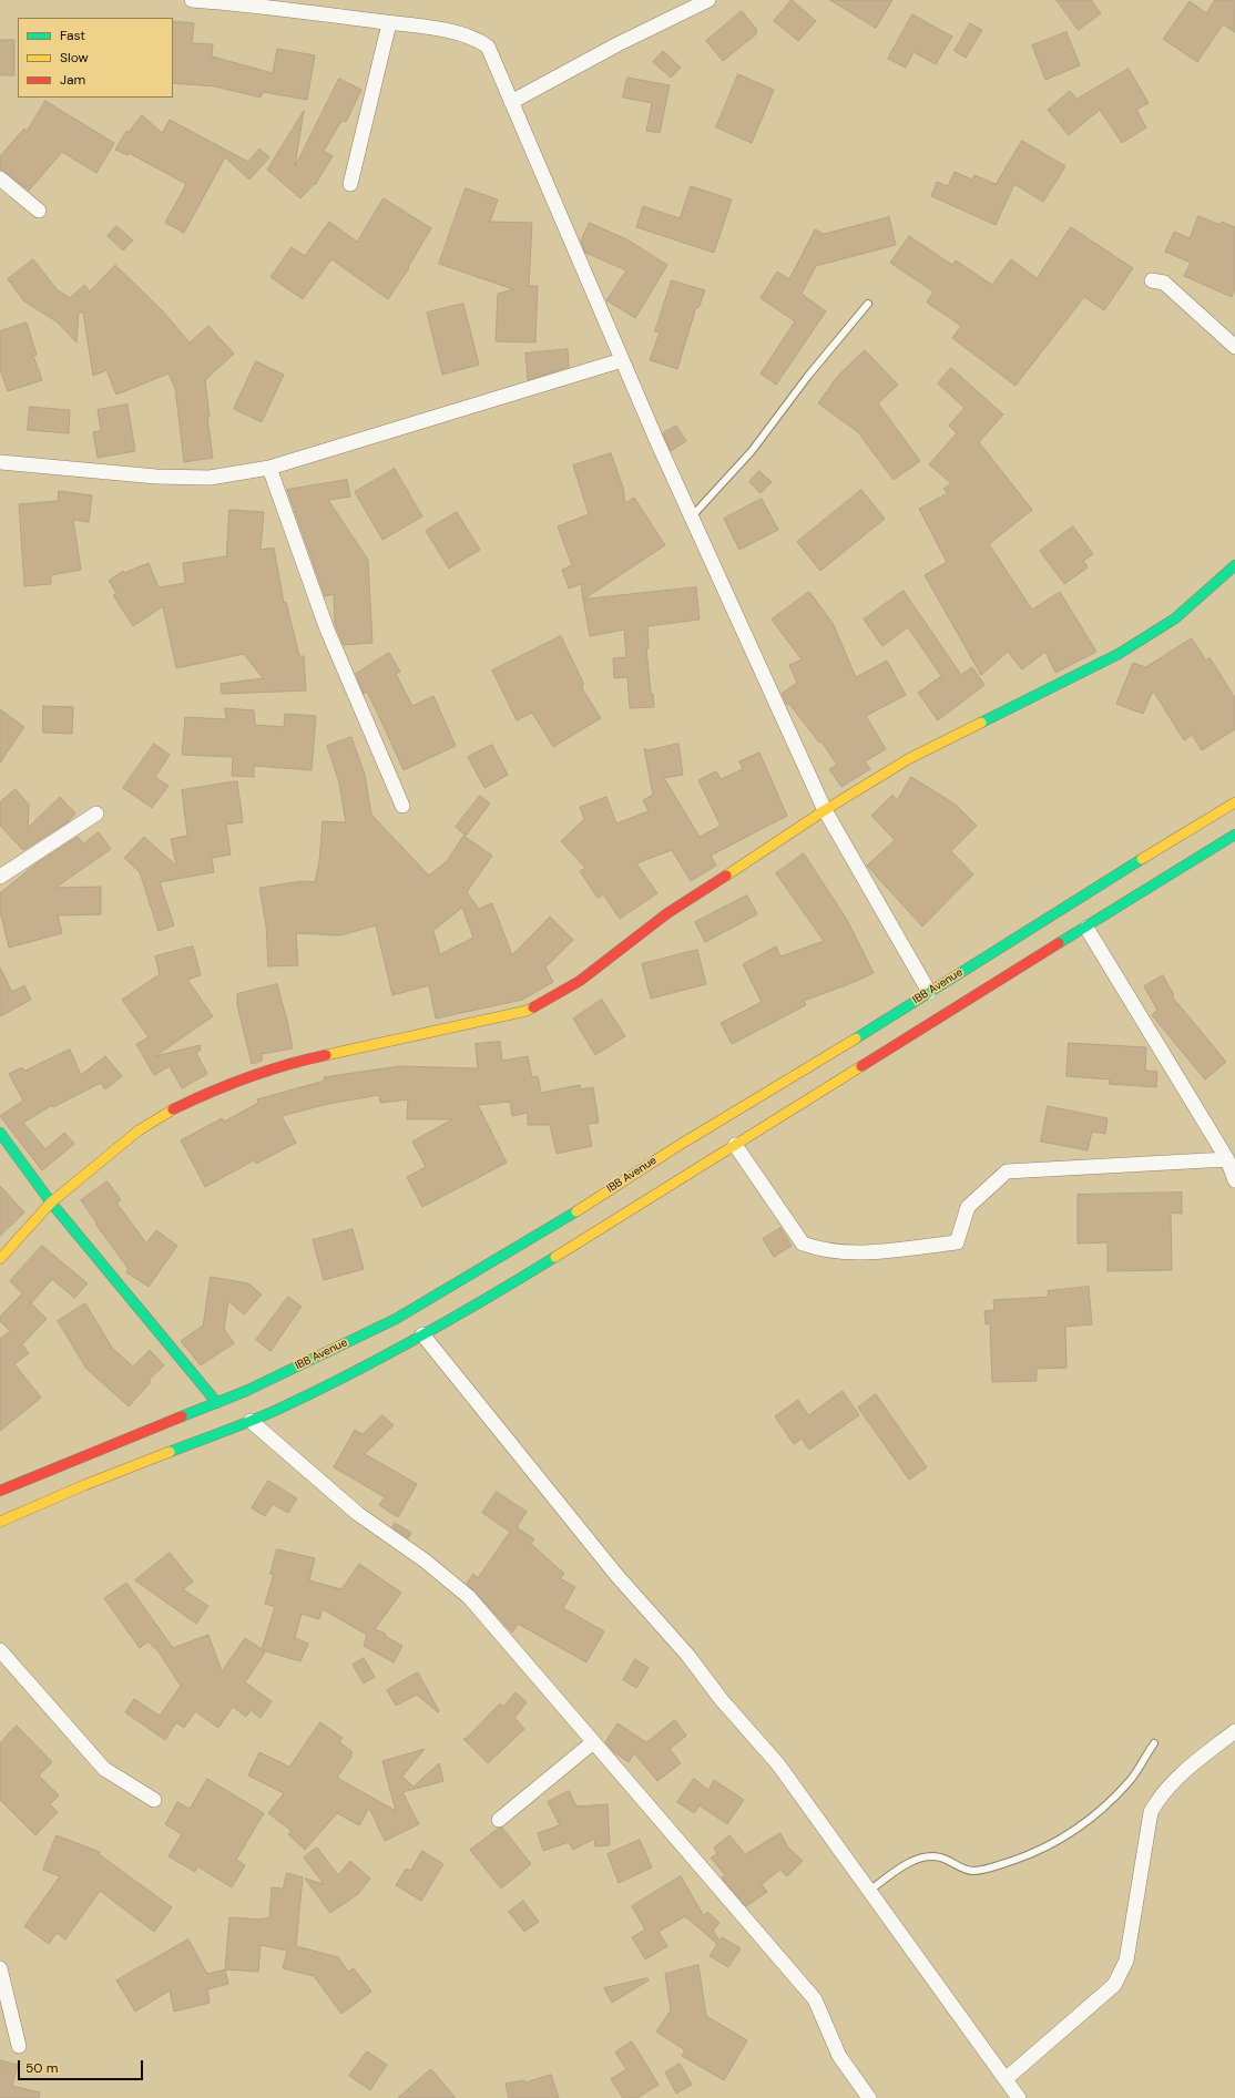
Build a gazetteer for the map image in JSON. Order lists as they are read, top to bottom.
{
  "streets": {
    "main road": ["IBB Avenue"]
  },
  "legend": ["Fast", "Slow", "Jam"],
  "scale_bar": "50 m"
}
